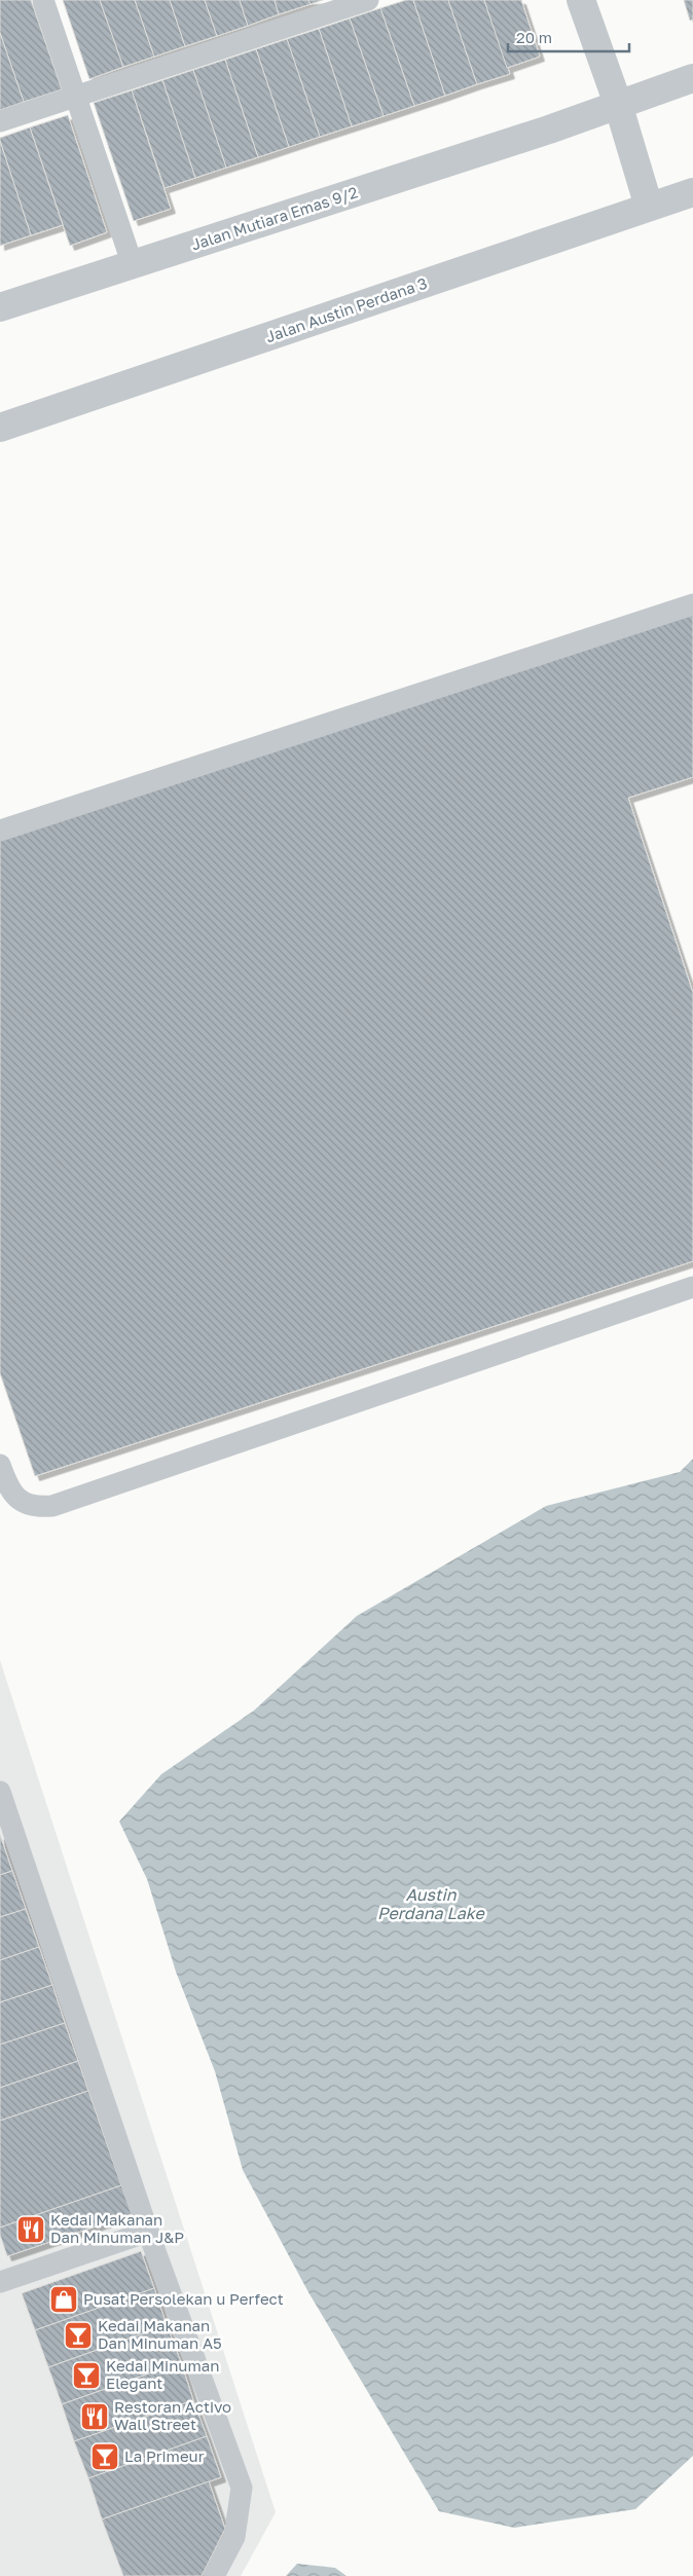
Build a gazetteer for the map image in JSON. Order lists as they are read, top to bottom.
{
  "streets": {
    "street": ["Jalan Mutiara Emas 9/2", "Jalan Austin Perdana 3"]
  },
  "water": ["Austin Perdana Lake"],
  "places": {
    "restaurant": ["Kedai Makanan Dan Minuman J&P", "Restoran Activo Wall Street"],
    "shop": ["Pusat Persolekan u Perfect"],
    "bar": ["Kedai Makanan Dan Minuman A5", "Kedai Minuman Elegant", "La Primeur"]
  },
  "scale_bar": "20 m"
}
